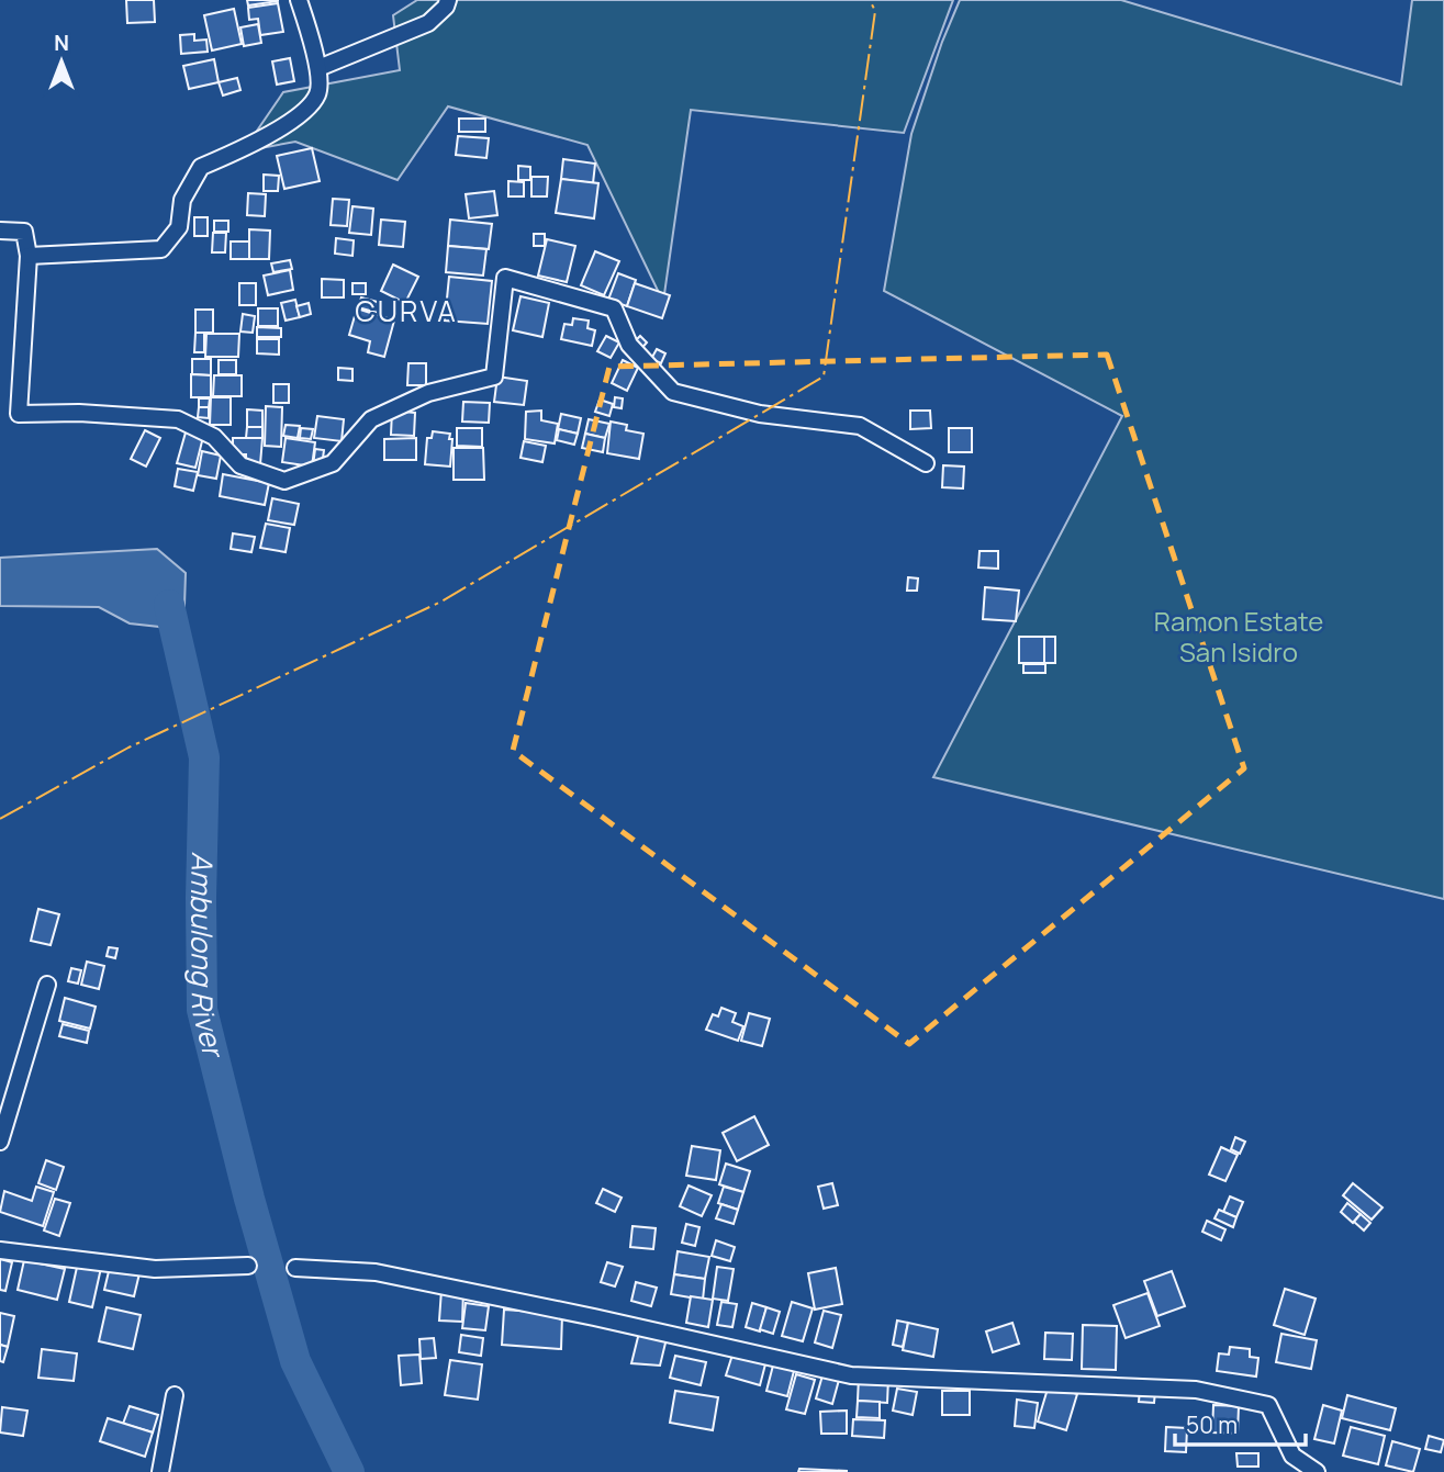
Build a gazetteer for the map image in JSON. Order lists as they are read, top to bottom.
{
  "districts": ["CURVA"],
  "water": ["Ambulong River"],
  "parks": ["Ramon Estate San Isidro"],
  "scale_bar": "50 m",
  "north": "top"
}
